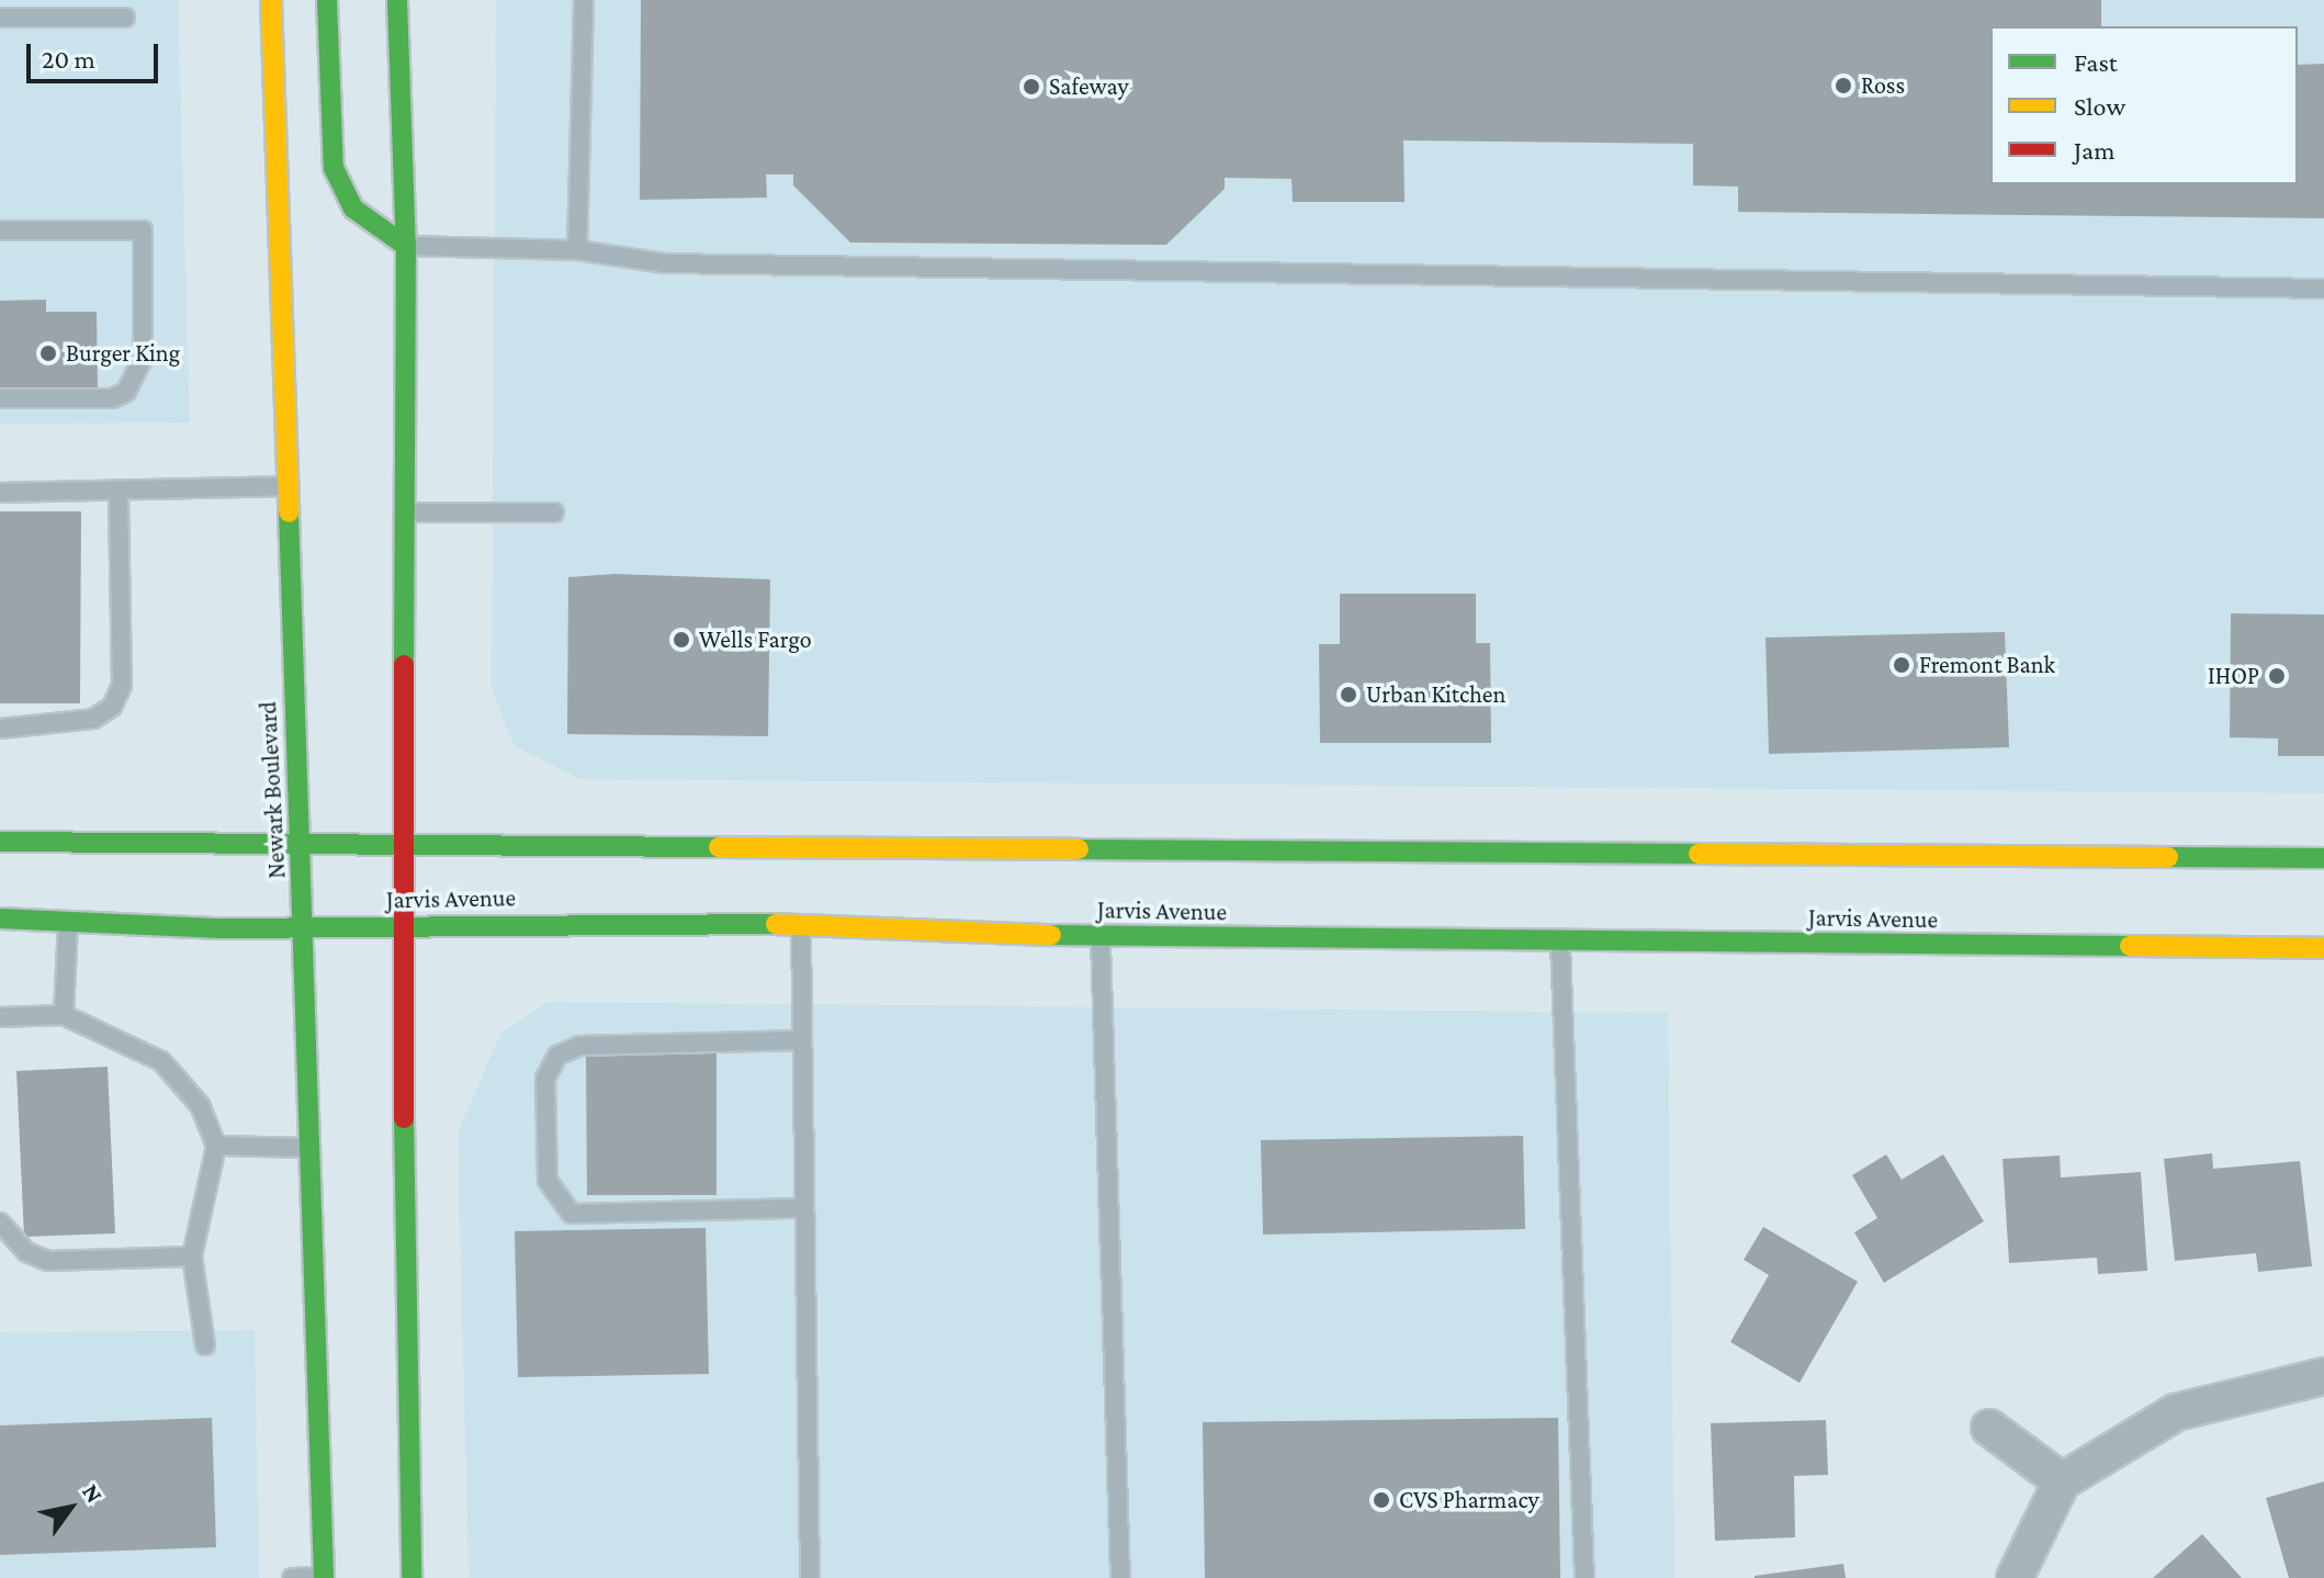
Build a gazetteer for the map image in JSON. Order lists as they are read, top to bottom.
{
  "streets": {
    "main road": ["Newark Boulevard", "Jarvis Avenue"]
  },
  "crossings": [
    ["Newark Boulevard", "Jarvis Avenue"]
  ],
  "places": [
    "Ross",
    "Safeway",
    "Burger King",
    "Wells Fargo",
    "Fremont Bank",
    "IHOP",
    "Urban Kitchen",
    "CVS Pharmacy"
  ],
  "legend": ["Fast", "Slow", "Jam"],
  "scale_bar": "20 m",
  "north": "top right"
}
